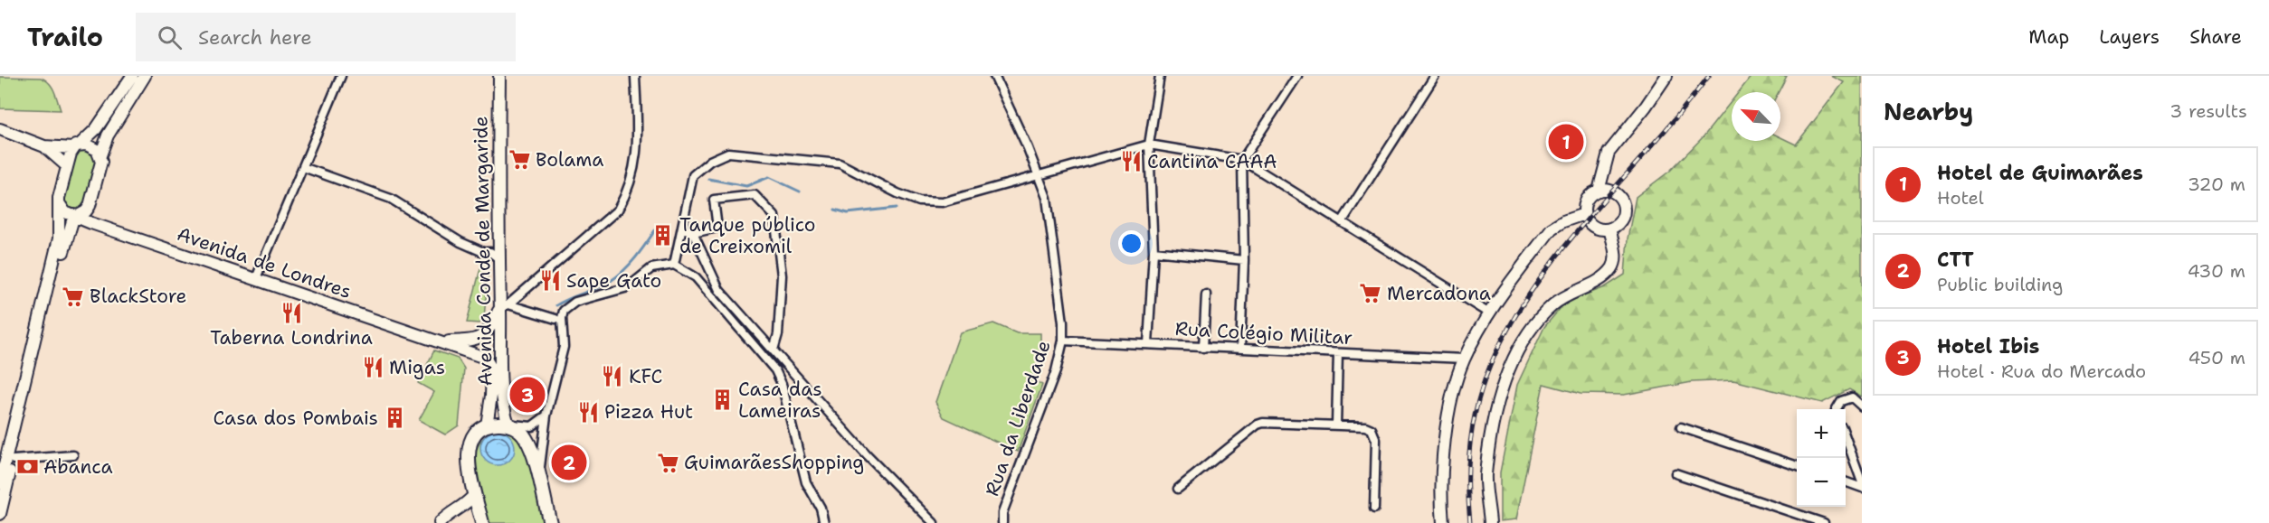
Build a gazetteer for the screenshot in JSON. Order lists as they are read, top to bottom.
{
  "streets": {
    "street": [
      "Avenida Conde de Margaride",
      "Avenida de Londres",
      "Rua Colégio Militar",
      "Rua da Liberdade"
    ]
  },
  "crossings": [
    ["Avenida Conde de Margaride", "Avenida de Londres"],
    ["Rua Colégio Militar", "Rua da Liberdade"]
  ],
  "places": {
    "supermarket": [
      "Bolama",
      "Mercadona",
      "BlackStore",
      "GuimarãesShopping"
    ],
    "restaurant": [
      "Cantina CAAA",
      "Sape Gato",
      "Taberna Londrina",
      "Migas",
      "KFC",
      "Pizza Hut"
    ],
    "building": ["Tanque público de Creixomil", "Casa das Lameiras", "Casa dos Pombais"],
    "bank": ["Abanca"]
  },
  "north": "top left",
  "page": {
    "header": "Trailo",
    "search": "Search here",
    "nav": ["Map", "Layers", "Share"],
    "heading": ["Nearby", "3 results"],
    "pins": ["1", "3", "2"],
    "list": [
      {
        "mark": "1",
        "name": "Hotel de Guimarães",
        "note": "Hotel",
        "value": "320 m"
      },
      {
        "mark": "2",
        "name": "CTT",
        "note": "Public building",
        "value": "430 m"
      },
      {
        "mark": "3",
        "name": "Hotel Ibis",
        "note": "Hotel · Rua do Mercado",
        "value": "450 m"
      }
    ],
    "map_buttons": ["+", "−"]
  }
}
